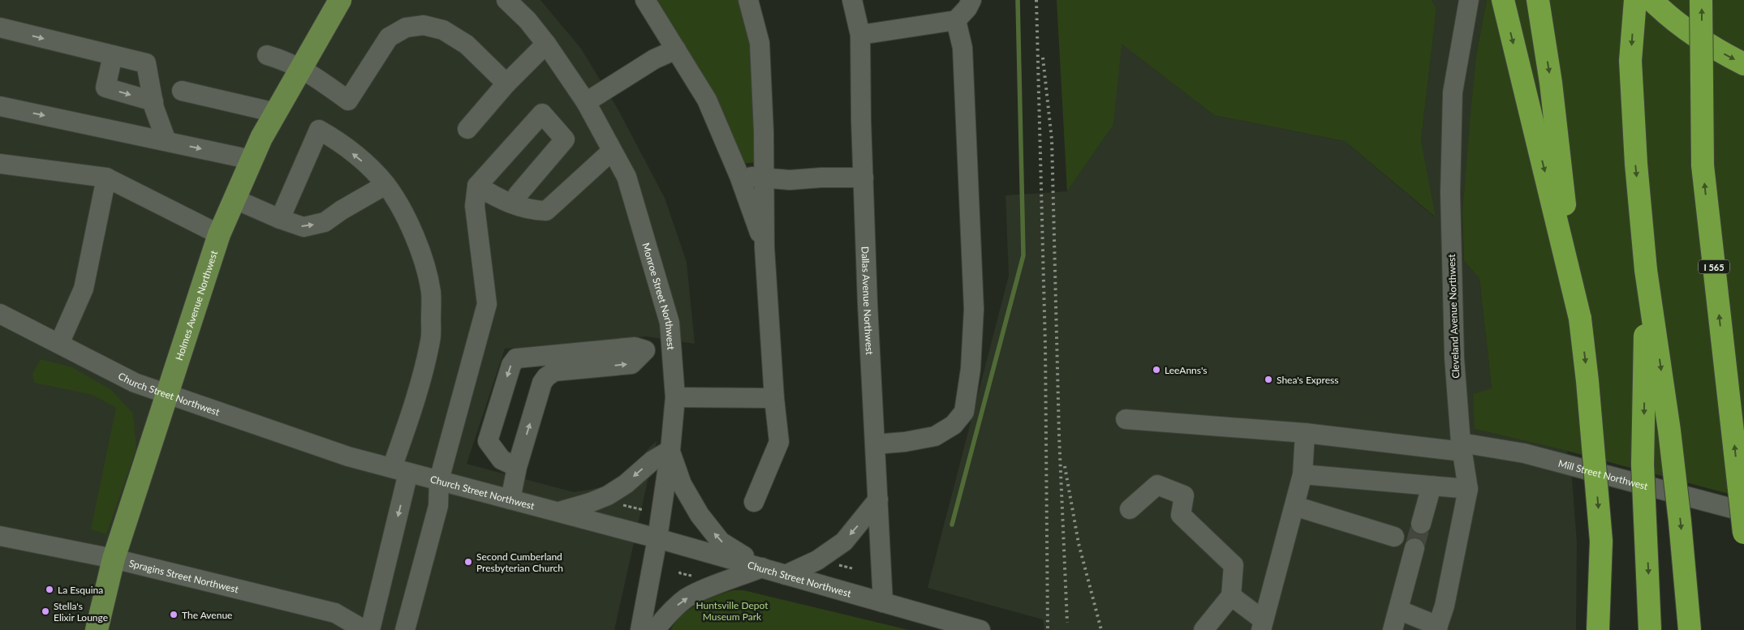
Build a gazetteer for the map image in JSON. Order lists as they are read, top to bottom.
{
  "streets": {
    "highway": ["I 565"],
    "main road": ["Holmes Avenue Northwest"],
    "street": [
      "Monroe Street Northwest",
      "Dallas Avenue Northwest",
      "Cleveland Avenue Northwest",
      "Church Street Northwest",
      "Mill Street Northwest",
      "Spragins Street Northwest"
    ]
  },
  "crossings": [
    ["Monroe Street Northwest", "Church Street Northwest"],
    ["Dallas Avenue Northwest", "Church Street Northwest"],
    ["Holmes Avenue Northwest", "Church Street Northwest"],
    ["Holmes Avenue Northwest", "Spragins Street Northwest"],
    ["Cleveland Avenue Northwest", "Mill Street Northwest"]
  ],
  "parks": ["Huntsville Depot Museum Park"],
  "places": [
    "LeeAnns's",
    "Shea's Express",
    "Second Cumberland Presbyterian Church",
    "La Esquina",
    "Stella's Elixir Lounge",
    "The Avenue"
  ]
}
